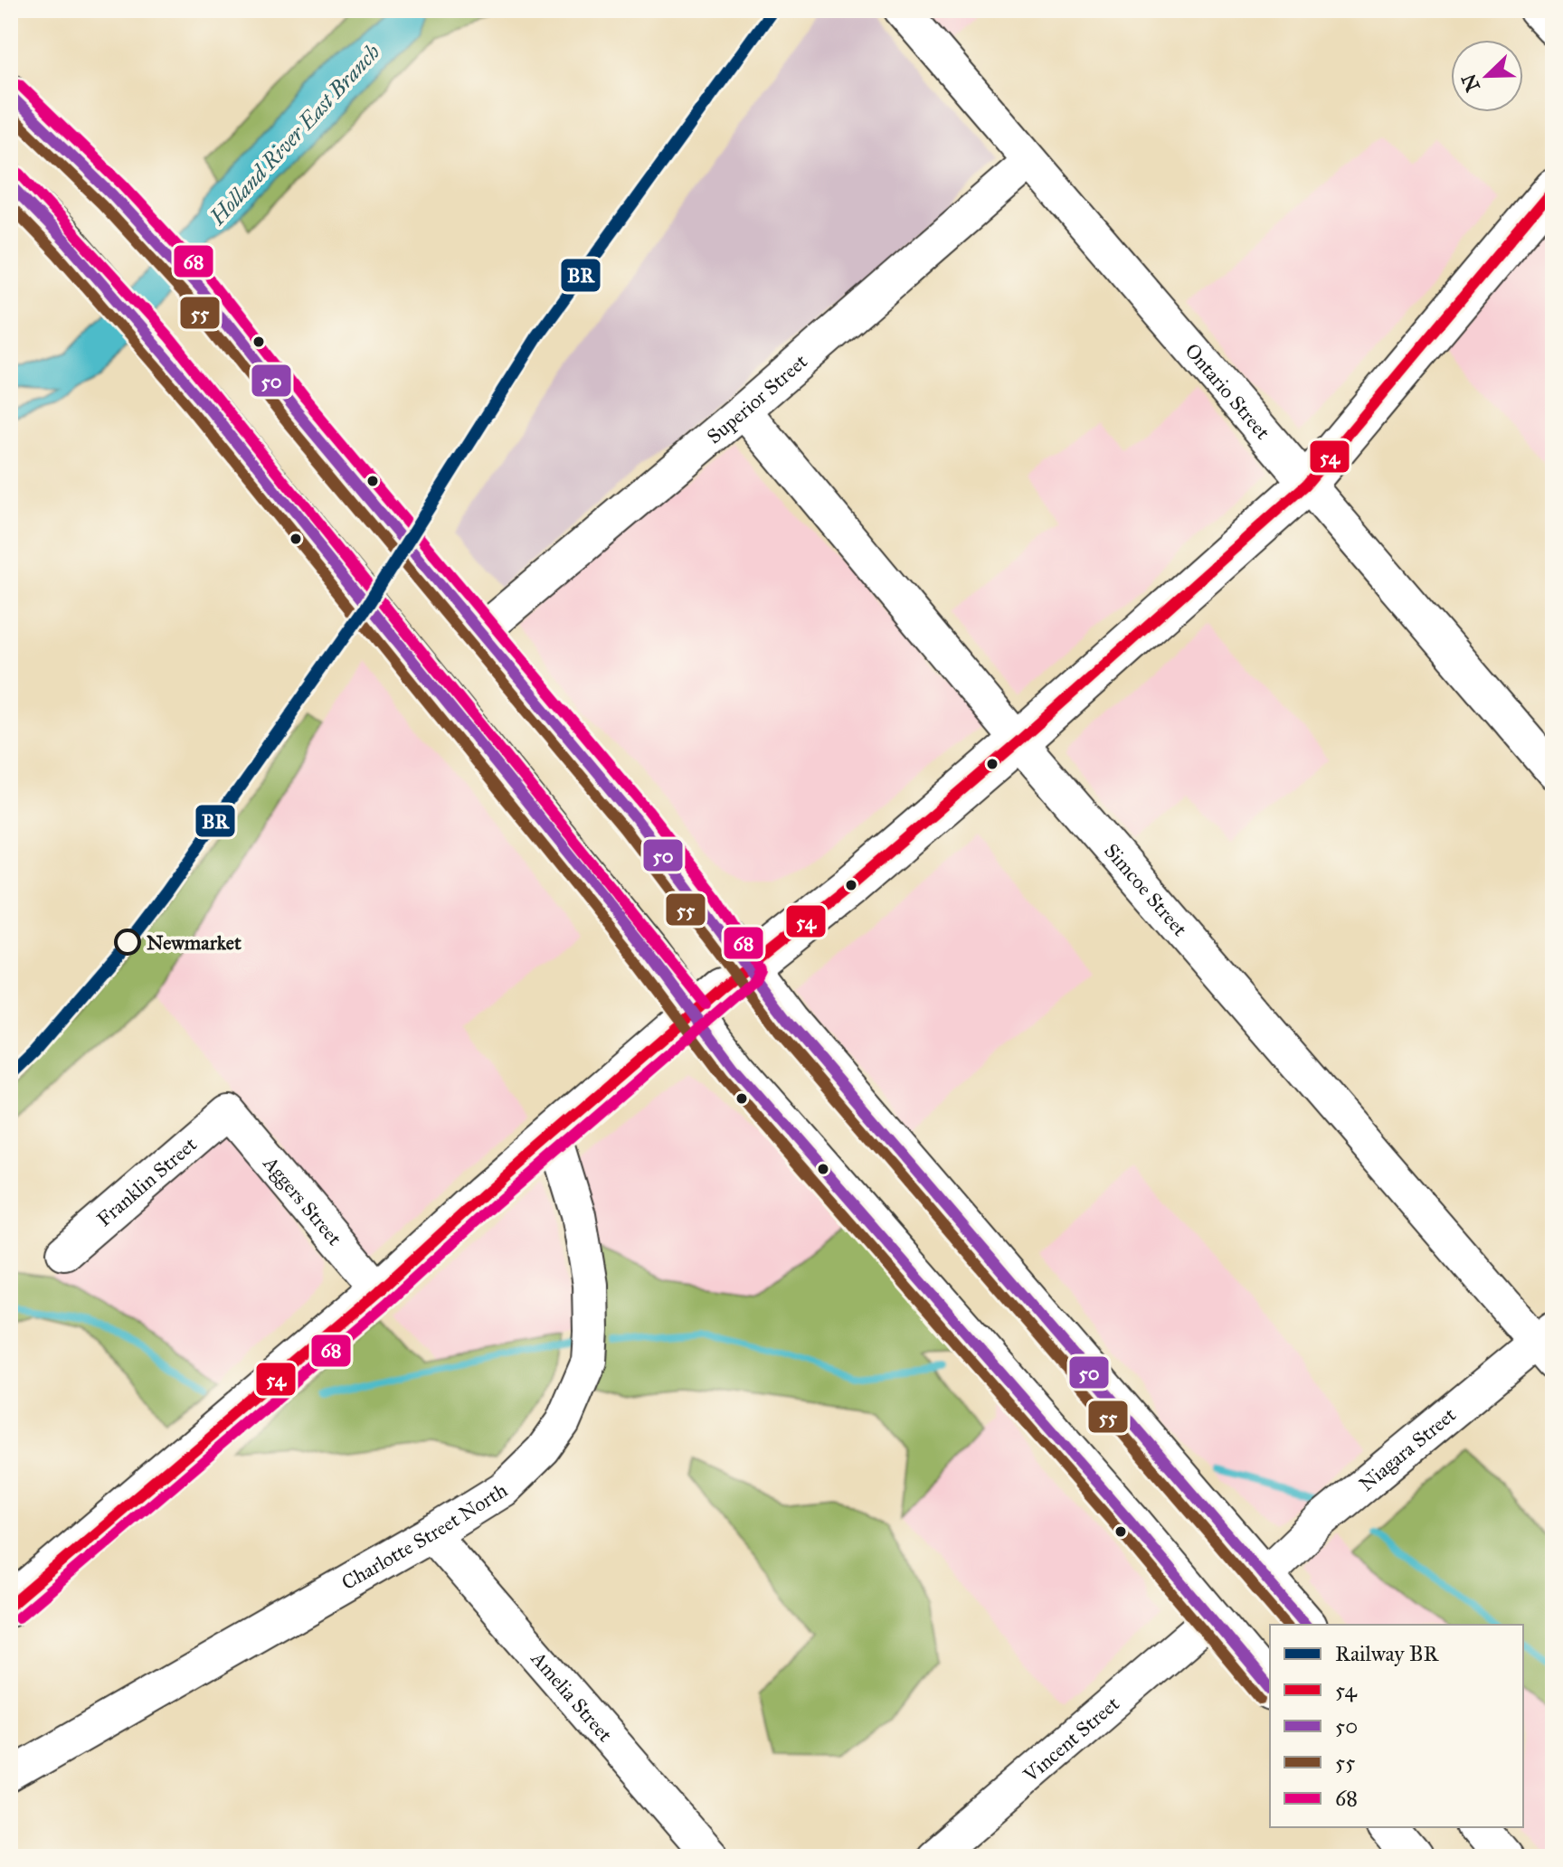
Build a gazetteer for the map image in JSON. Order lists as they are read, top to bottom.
{
  "streets": {
    "street": [
      "Ontario Street",
      "Superior Street",
      "Simcoe Street",
      "Franklin Street",
      "Aggers Street",
      "Niagara Street",
      "Charlotte Street North",
      "Amelia Street",
      "Vincent Street"
    ]
  },
  "crossings": [
    ["Ontario Street", "Superior Street"],
    ["Superior Street", "Simcoe Street"],
    ["Simcoe Street", "Niagara Street"],
    ["Franklin Street", "Aggers Street"],
    ["Charlotte Street North", "Amelia Street"]
  ],
  "water": ["Holland River East Branch"],
  "places": ["Newmarket"],
  "lines": [
    "rail line BR",
    "transit line 68",
    "transit line 50",
    "transit line 55",
    "transit line 54"
  ],
  "legend": [
    "Railway BR",
    "54",
    "50",
    "55",
    "68"
  ],
  "north": "bottom left"
}
